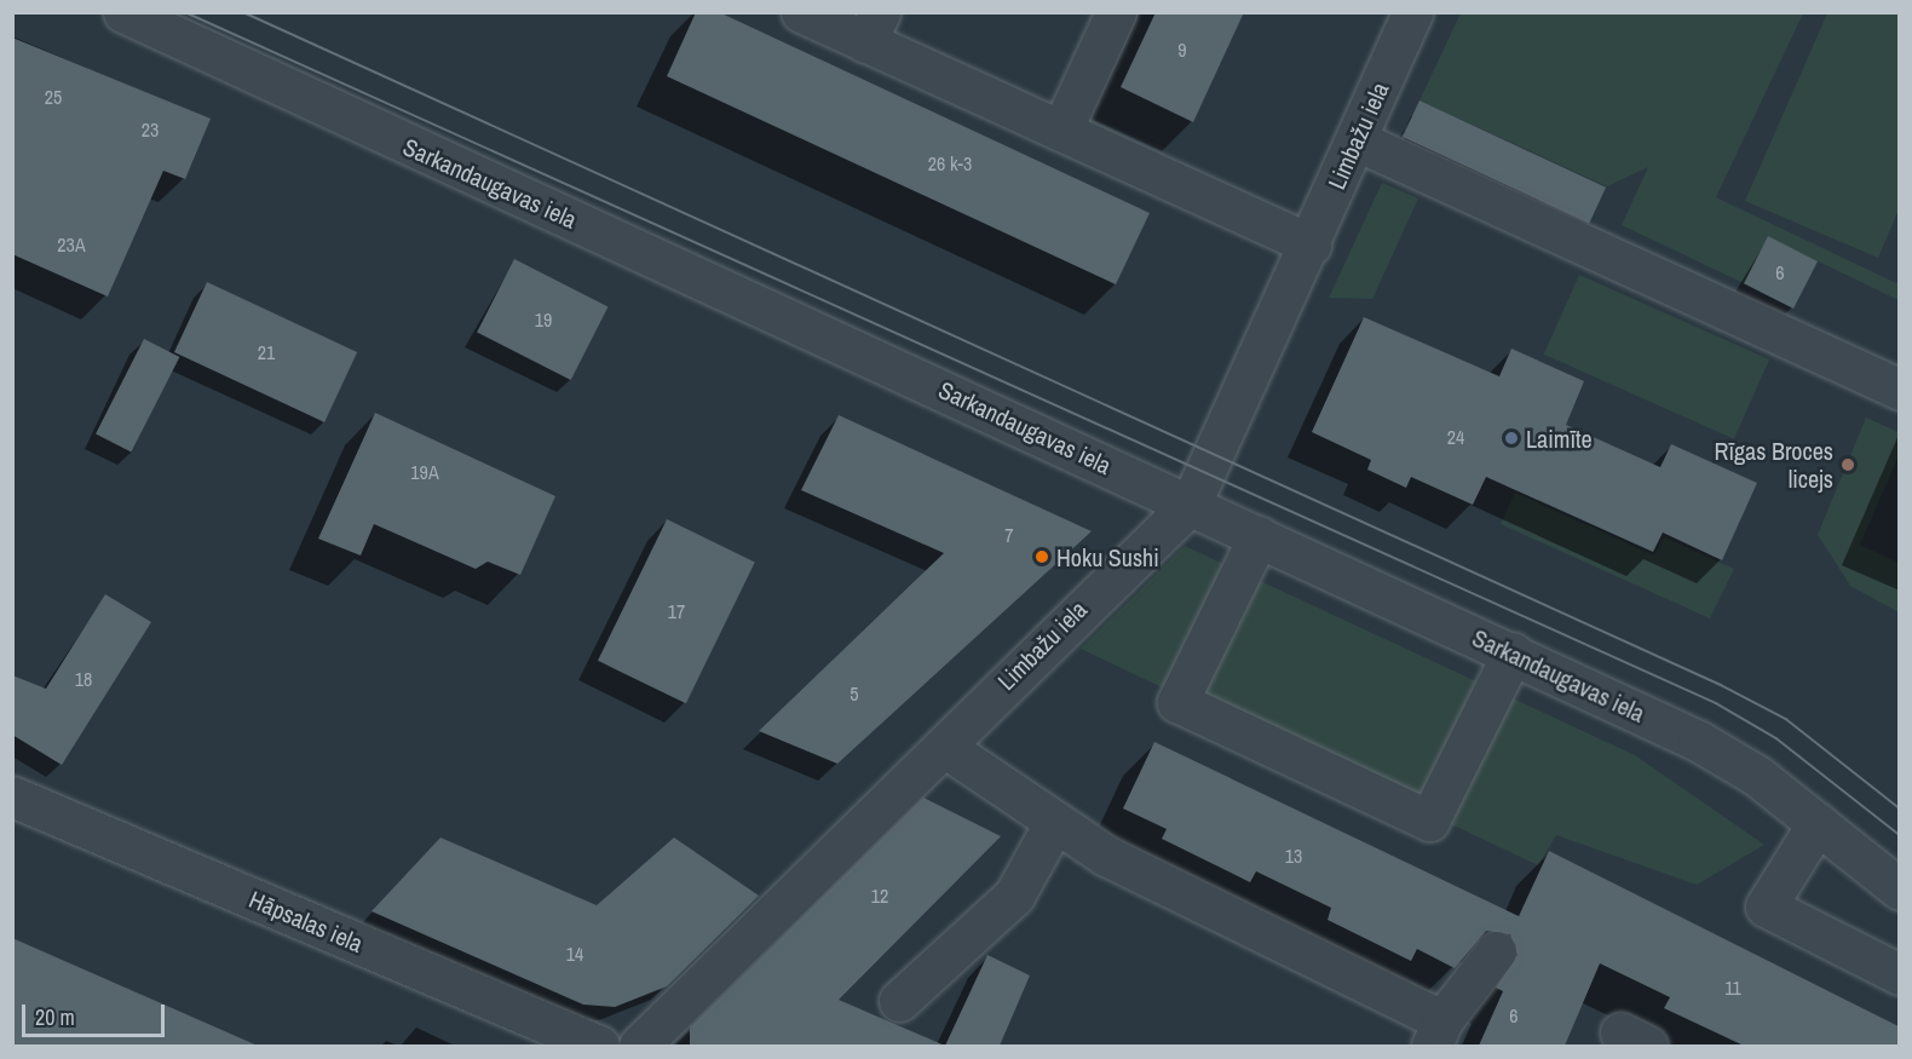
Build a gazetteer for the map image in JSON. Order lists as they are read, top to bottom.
{
  "streets": {
    "street": ["Limbažu iela", "Sarkandaugavas iela", "Hāpsalas iela"]
  },
  "crossings": [
    ["Limbažu iela", "Sarkandaugavas iela"]
  ],
  "places": ["Laimīte", "Rīgas Broces licejs", "Hoku Sushi"],
  "house_numbers": [
    "9",
    "25",
    "23",
    "26 k-3",
    "23A",
    "6",
    "19",
    "21",
    "24",
    "19A",
    "7",
    "17",
    "18",
    "5",
    "13",
    "12",
    "14",
    "11",
    "6"
  ],
  "scale_bar": "20 m"
}
